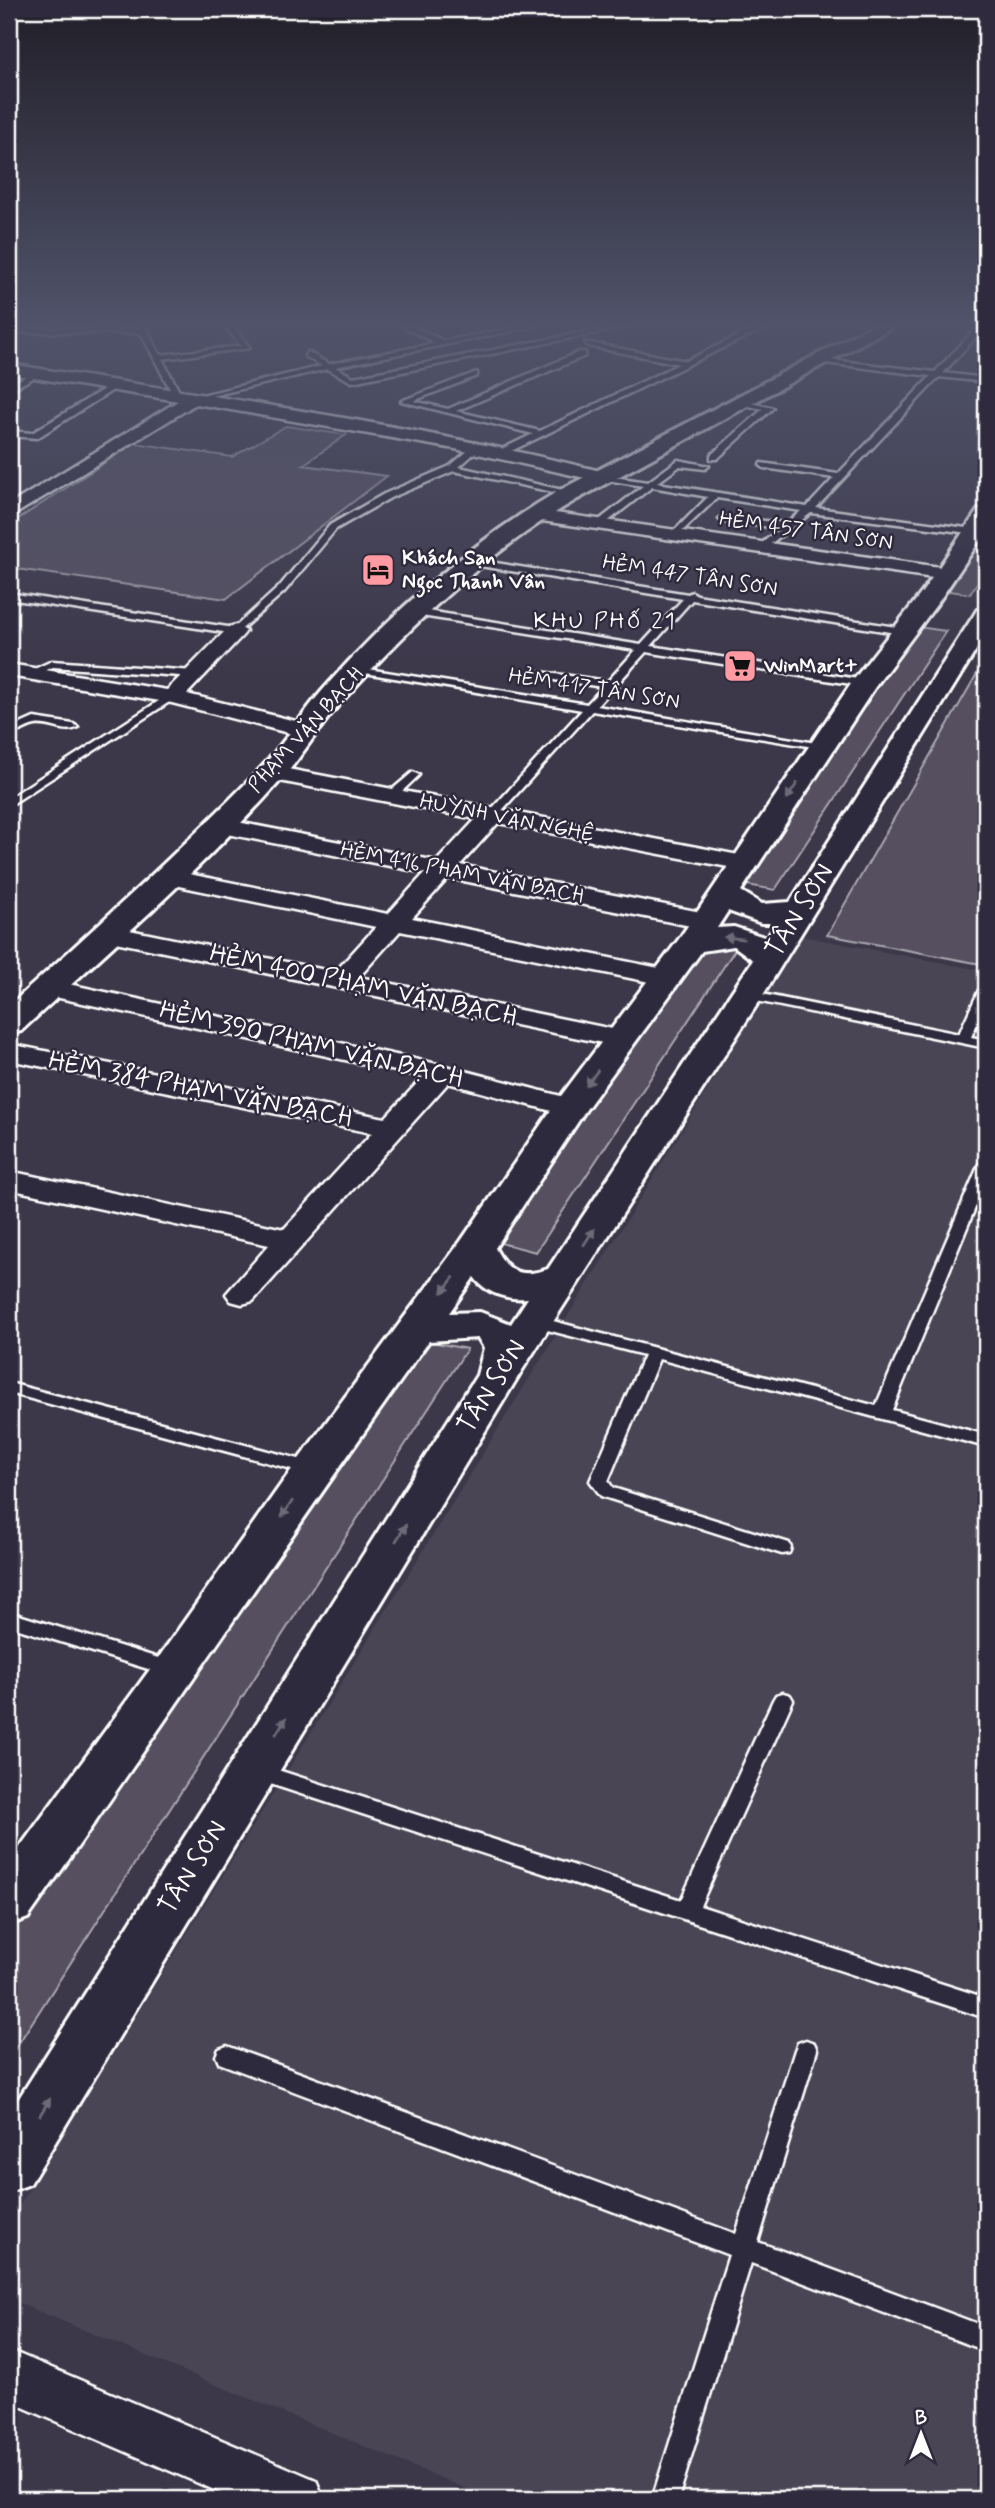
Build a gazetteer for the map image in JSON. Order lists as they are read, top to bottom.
{
  "streets": {
    "street": [
      "HẺM 457 TÂN SƠN",
      "PHẠM VĂN BẠCH",
      "HUỲNH VĂN NGHỆ",
      "HẺM 416 PHẠM VĂN BẠCH",
      "TÂN SƠN",
      "HẺM 400 PHẠM VĂN BẠCH",
      "HẺM 390 PHẠM VĂN BẠCH",
      "HẺM 384 PHẠM VĂN BẠCH"
    ],
    "lane": ["HẺM 447 TÂN SƠN", "HẺM 417 TÂN SƠN"]
  },
  "crossings": [
    ["HẺM 457 TÂN SƠN", "HẺM 447 TÂN SƠN"],
    ["HẺM 457 TÂN SƠN", "PHẠM VĂN BẠCH"],
    ["HẺM 457 TÂN SƠN", "TÂN SƠN"],
    ["HẺM 447 TÂN SƠN", "PHẠM VĂN BẠCH"],
    ["HẺM 447 TÂN SƠN", "TÂN SƠN"],
    ["HẺM 417 TÂN SƠN", "PHẠM VĂN BẠCH"],
    ["HẺM 417 TÂN SƠN", "TÂN SƠN"],
    ["PHẠM VĂN BẠCH", "HUỲNH VĂN NGHỆ"],
    ["PHẠM VĂN BẠCH", "HẺM 416 PHẠM VĂN BẠCH"],
    ["PHẠM VĂN BẠCH", "HẺM 400 PHẠM VĂN BẠCH"],
    ["PHẠM VĂN BẠCH", "HẺM 390 PHẠM VĂN BẠCH"],
    ["HUỲNH VĂN NGHỆ", "HẺM 416 PHẠM VĂN BẠCH"],
    ["HUỲNH VĂN NGHỆ", "TÂN SƠN"],
    ["HẺM 416 PHẠM VĂN BẠCH", "TÂN SƠN"],
    ["TÂN SƠN", "HẺM 400 PHẠM VĂN BẠCH"],
    ["TÂN SƠN", "HẺM 390 PHẠM VĂN BẠCH"]
  ],
  "districts": ["KHU PHỐ 21"],
  "places": {
    "hotel": ["Khách Sạn Ngọc Thanh Vân"],
    "supermarket": ["WinMart+"]
  },
  "north": "top"
}
